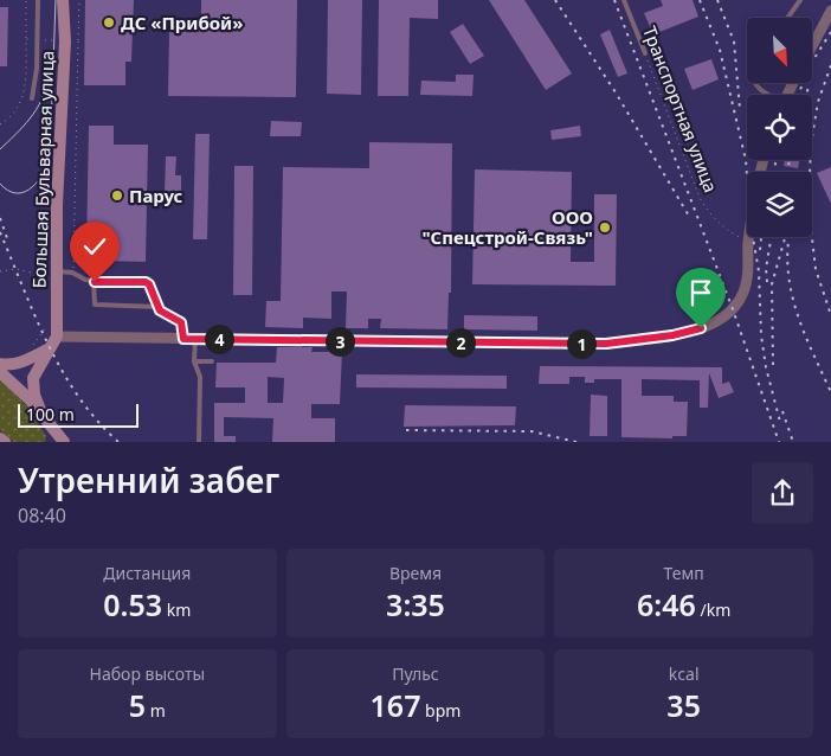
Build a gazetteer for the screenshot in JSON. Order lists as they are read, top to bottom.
{
  "streets": {
    "main road": ["Большая Бульварная улица"],
    "lane": ["Транспортная улица"]
  },
  "places": ["ДC «Прибой»", "Парус", "ООО \"Спецстрой-Связь\""],
  "scale_bar": "100 m",
  "north": "bottom right",
  "page": {
    "pins": [
      "4",
      "3",
      "2",
      "1"
    ],
    "scale": "100 m",
    "heading": ["Утренний забег", "08:40"],
    "stats": [
      ["Дистанция", "0.53 km"],
      ["Время", "3:35"],
      ["Темп", "6:46 /km"],
      ["Набор высоты", "5 m"],
      ["Пульс", "167 bpm"],
      ["kcal", "35"]
    ]
  }
}
